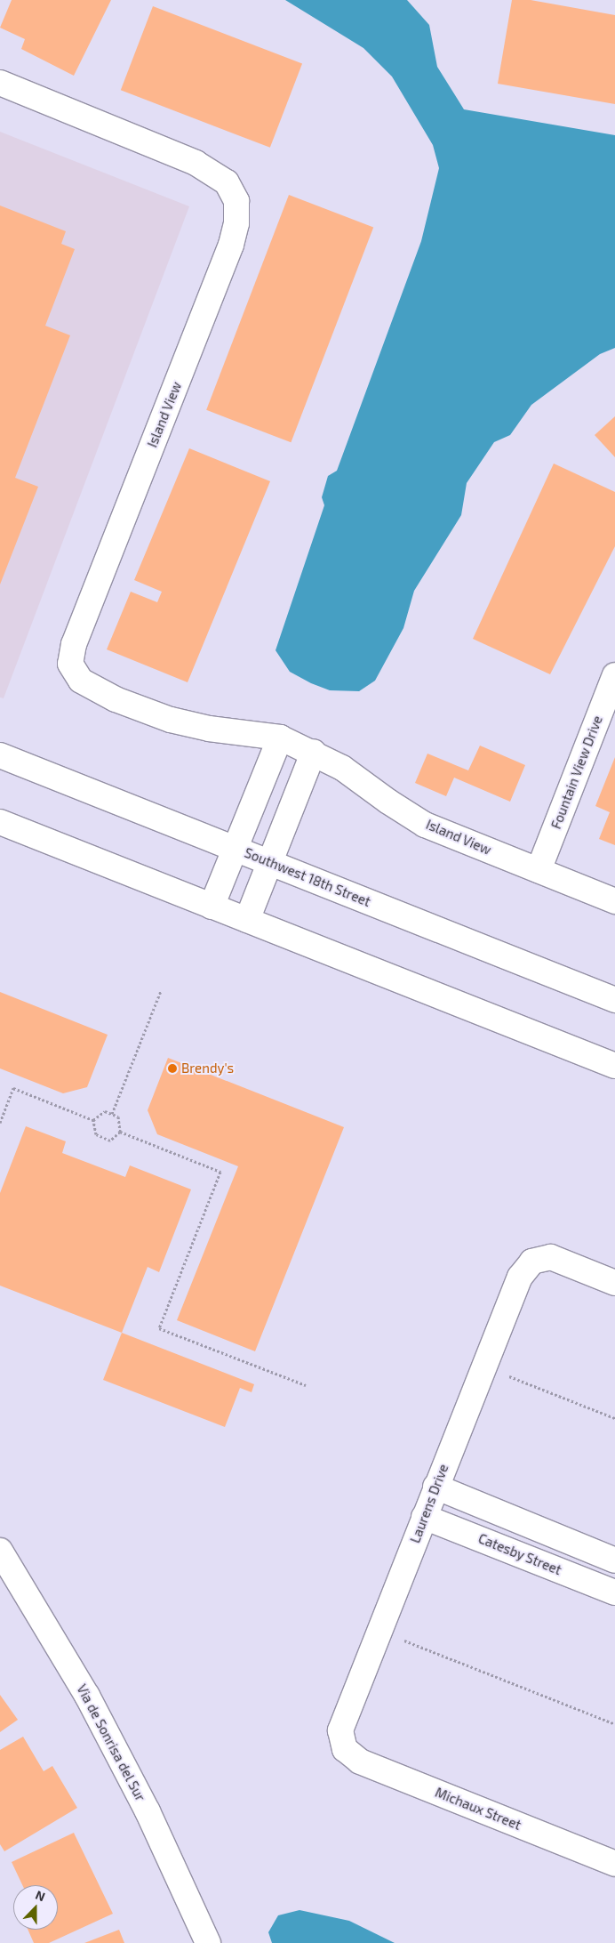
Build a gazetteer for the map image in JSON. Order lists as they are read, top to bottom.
{
  "streets": {
    "street": [
      "Island View",
      "Fountain View Drive",
      "Southwest 18th Street",
      "Laurens Drive",
      "Catesby Street",
      "Via de Sonrisa del Sur",
      "Michaux Street"
    ]
  },
  "crossings": [
    ["Island View", "Fountain View Drive"],
    ["Laurens Drive", "Catesby Street"],
    ["Laurens Drive", "Michaux Street"]
  ],
  "places": ["Brendy's"],
  "north": "top"
}
